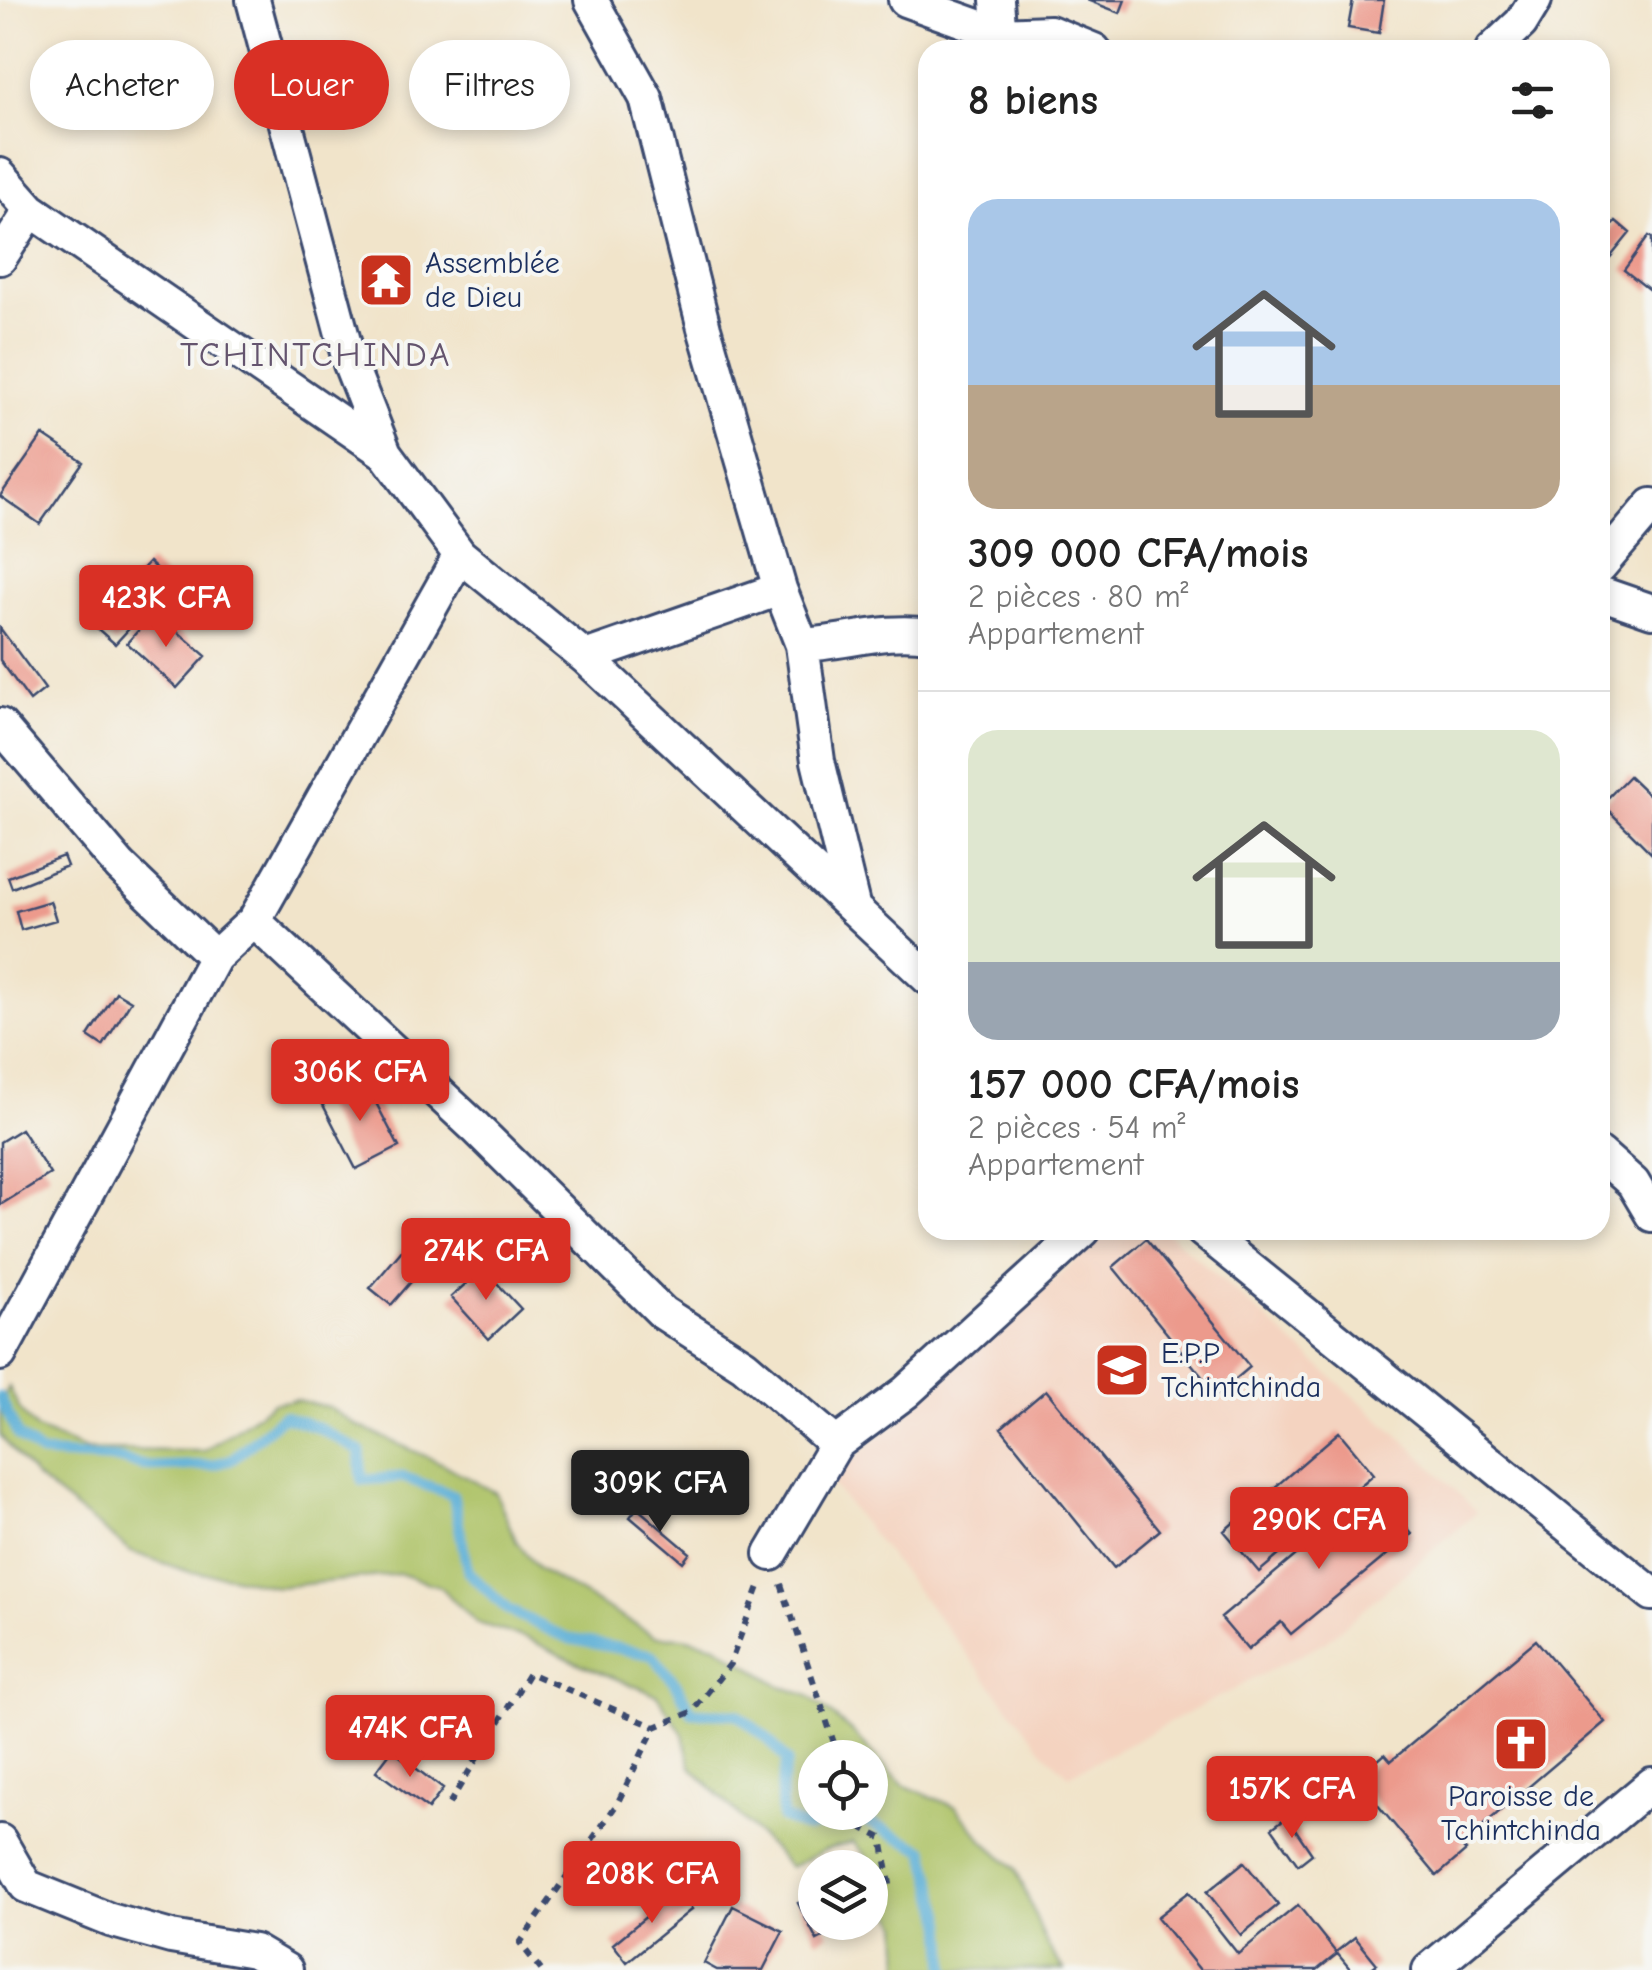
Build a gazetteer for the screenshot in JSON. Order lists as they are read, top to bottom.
{
  "districts": ["TCHINTCHINDA"],
  "places": {
    "temple": ["Assemblée de Dieu"],
    "school or university": ["E.P.P Tchintchinda"],
    "church": ["Paroisse de Tchintchinda"]
  },
  "page": {
    "chip": ["Acheter", "Louer", "Filtres"],
    "heading": "8 biens",
    "list": [
      {
        "name": "309 000 CFA/mois",
        "note": "2 pièces · 80 m² · Appartement"
      },
      {
        "name": "157 000 CFA/mois",
        "note": "2 pièces · 54 m² · Appartement"
      }
    ],
    "price": [
      "423K CFA",
      "306K CFA",
      "274K CFA",
      "309K CFA",
      "290K CFA",
      "474K CFA",
      "157K CFA",
      "208K CFA"
    ]
  }
}
